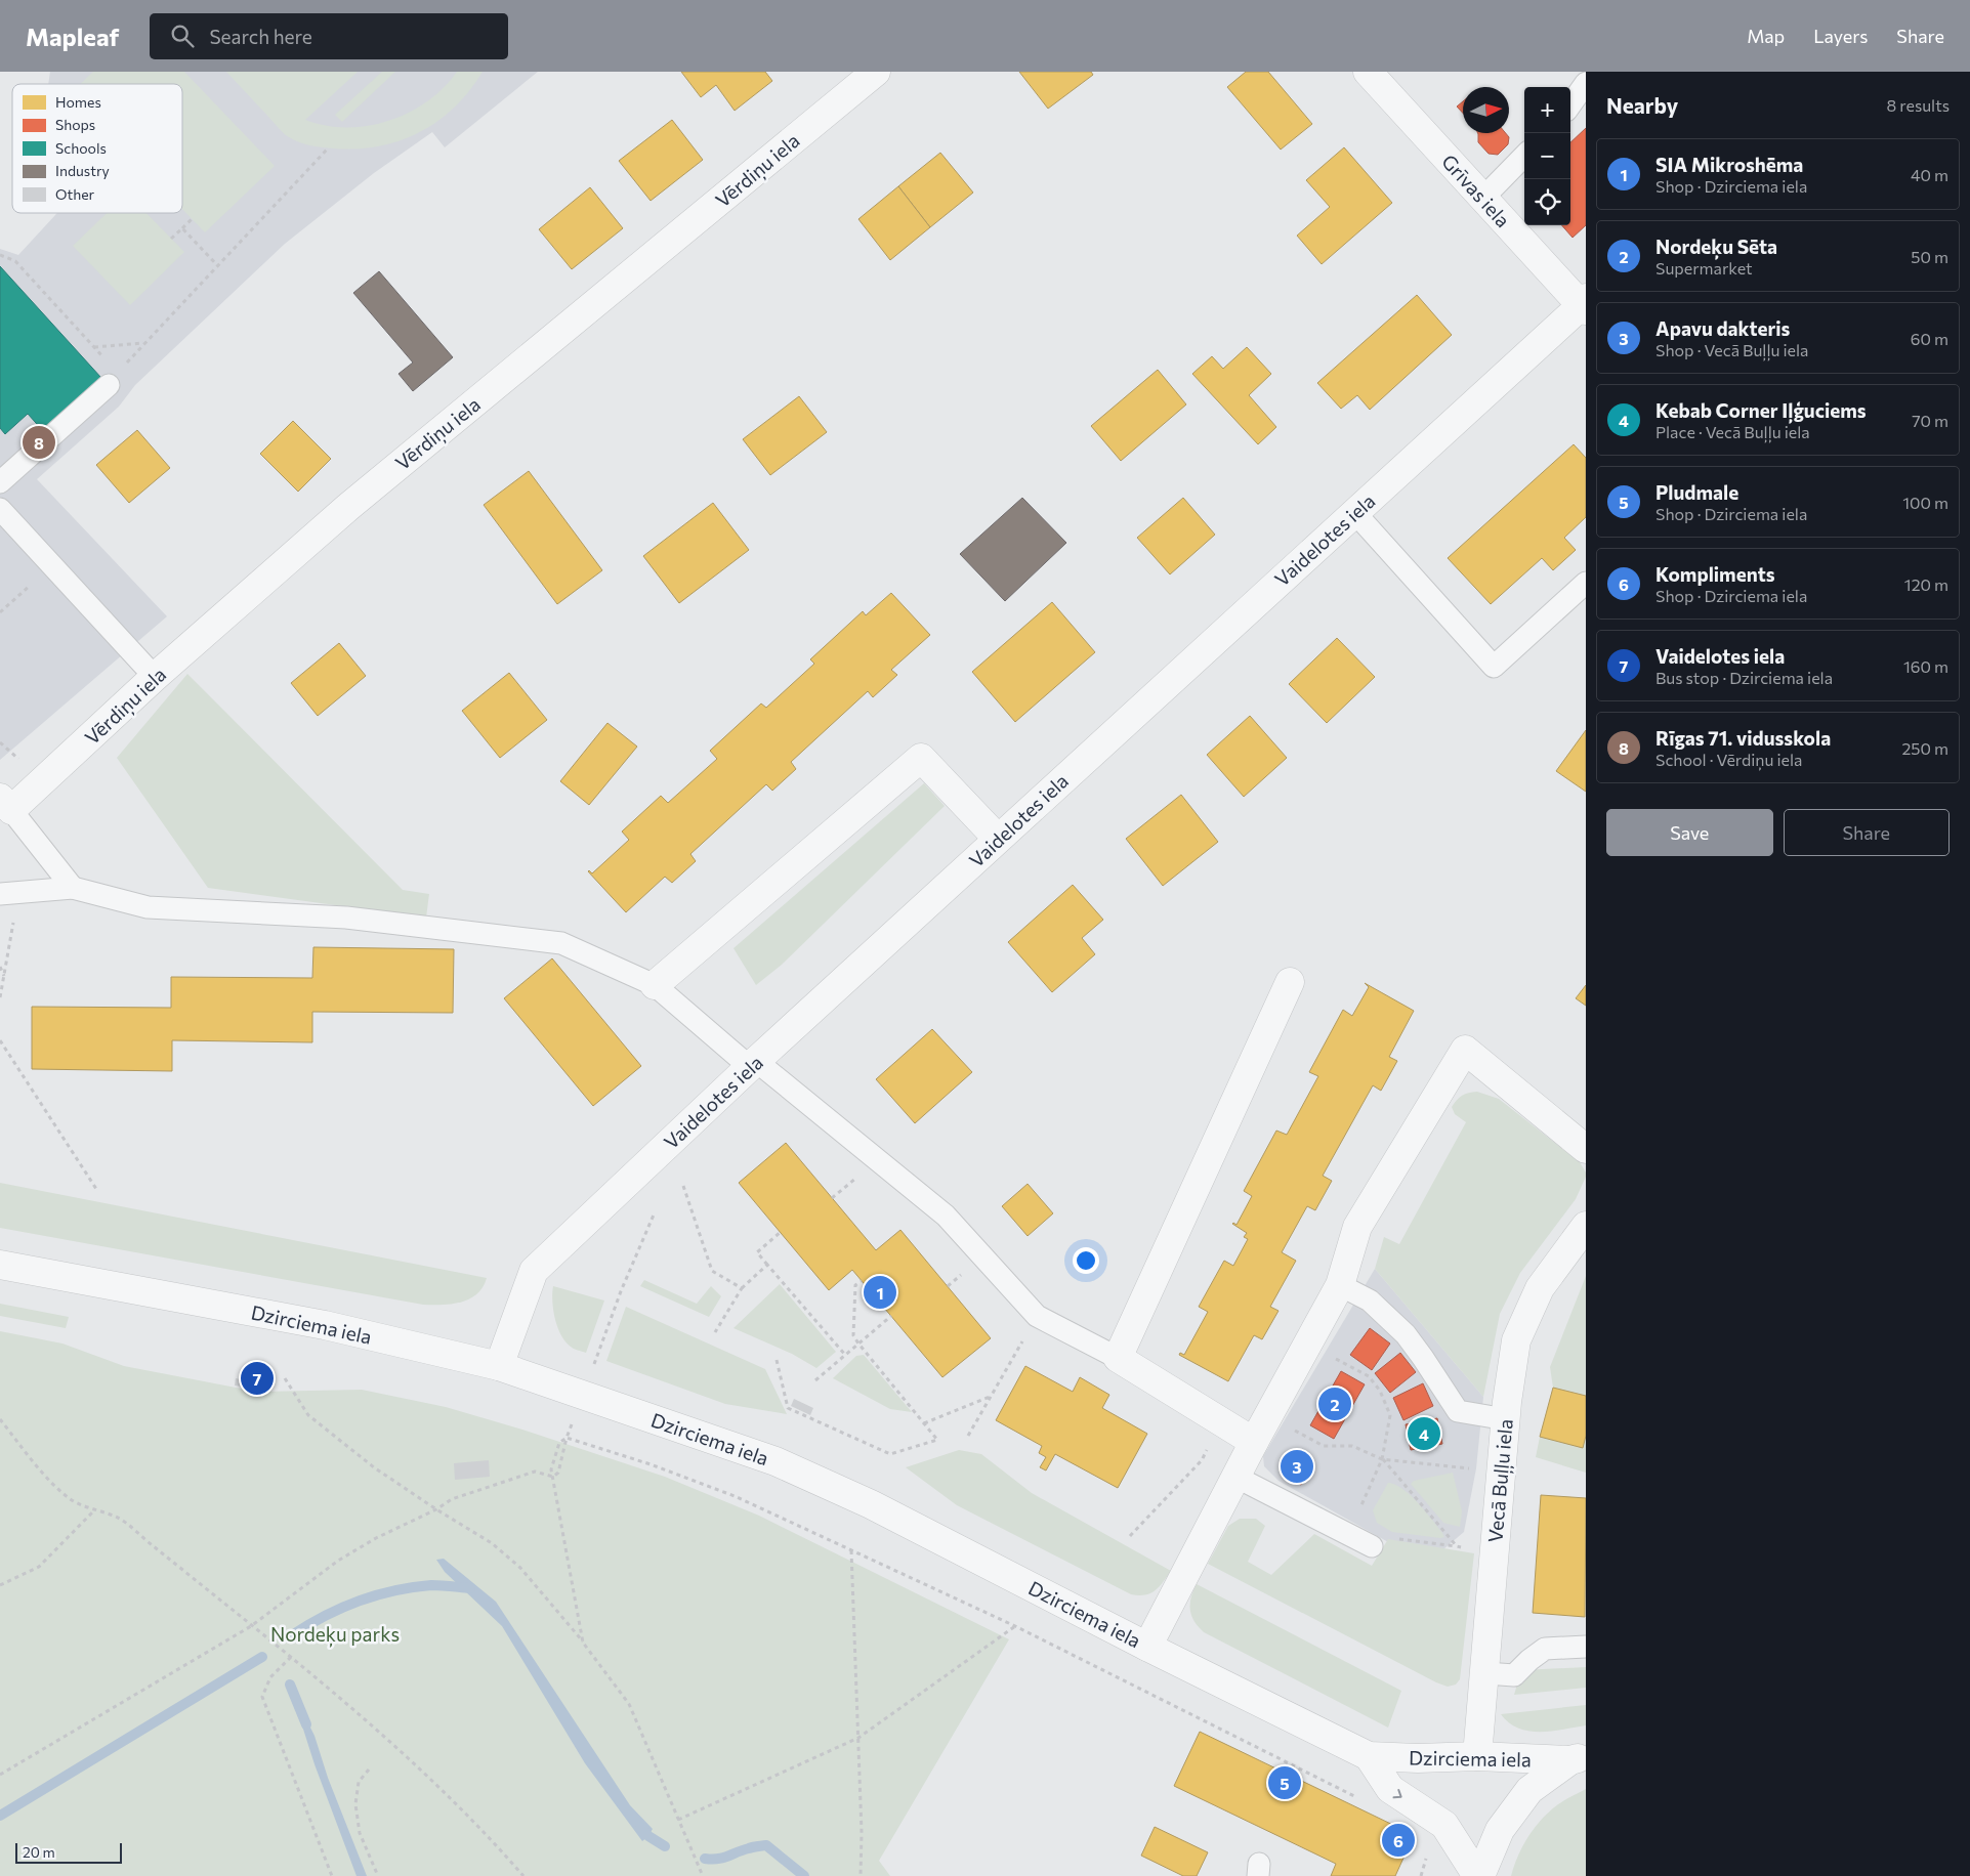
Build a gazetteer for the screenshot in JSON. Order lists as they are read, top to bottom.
{
  "streets": {
    "street": [
      "Vērdiņu iela",
      "Grīvas iela",
      "Vaidelotes iela",
      "Dzirciema iela",
      "Vecā Buļļu iela"
    ]
  },
  "crossings": [
    ["Grīvas iela", "Vaidelotes iela"],
    ["Vaidelotes iela", "Dzirciema iela"],
    ["Dzirciema iela", "Vecā Buļļu iela"]
  ],
  "parks": ["Nordeķu parks"],
  "legend": [
    "Homes",
    "Shops",
    "Schools",
    "Industry",
    "Other"
  ],
  "scale_bar": "20 m",
  "north": "right",
  "page": {
    "header": "Mapleaf",
    "search": "Search here",
    "nav": ["Map", "Layers", "Share"],
    "heading": ["Nearby", "8 results"],
    "map_buttons": ["+", "−"],
    "list": [
      {
        "mark": "1",
        "name": "SIA Mikroshēma",
        "note": "Shop · Dzirciema iela",
        "value": "40 m"
      },
      {
        "mark": "2",
        "name": "Nordeķu Sēta",
        "note": "Supermarket",
        "value": "50 m"
      },
      {
        "mark": "3",
        "name": "Apavu dakteris",
        "note": "Shop · Vecā Buļļu iela",
        "value": "60 m"
      },
      {
        "mark": "4",
        "name": "Kebab Corner Iļģuciems",
        "note": "Place · Vecā Buļļu iela",
        "value": "70 m"
      },
      {
        "mark": "5",
        "name": "Pludmale",
        "note": "Shop · Dzirciema iela",
        "value": "100 m"
      },
      {
        "mark": "6",
        "name": "Kompliments",
        "note": "Shop · Dzirciema iela",
        "value": "120 m"
      },
      {
        "mark": "7",
        "name": "Vaidelotes iela",
        "note": "Bus stop · Dzirciema iela",
        "value": "160 m"
      },
      {
        "mark": "8",
        "name": "Rīgas 71. vidusskola",
        "note": "School · Vērdiņu iela",
        "value": "250 m"
      }
    ],
    "pins": [
      "8",
      "1",
      "7",
      "2",
      "4",
      "3",
      "5",
      "6"
    ],
    "buttons": ["Save", "Share"],
    "scale": "20 m"
  }
}
